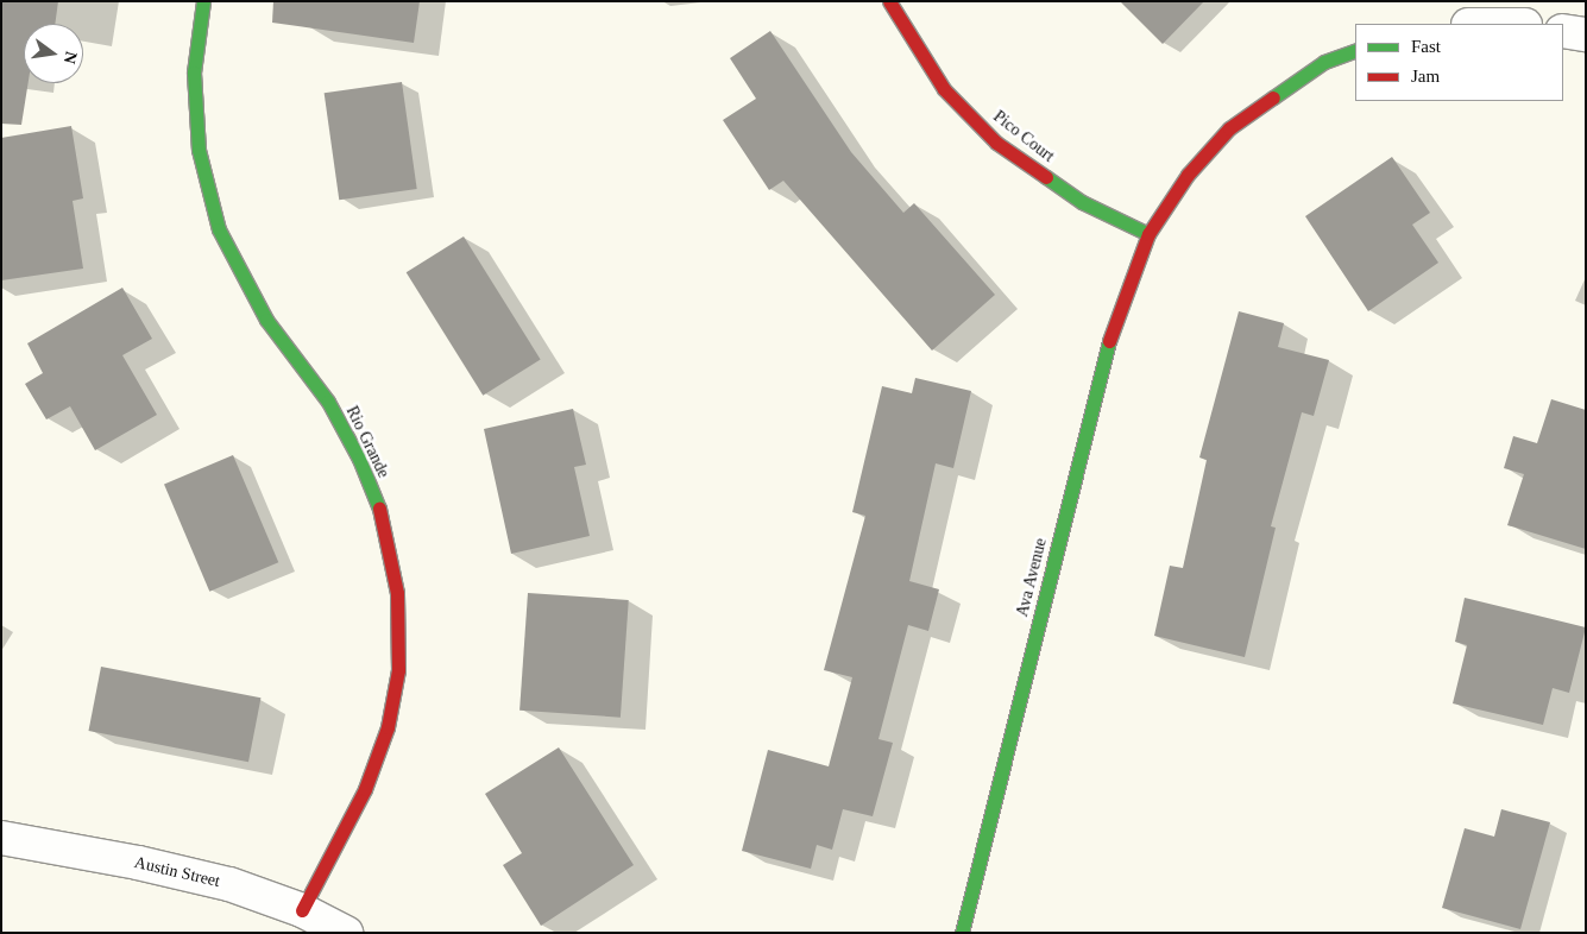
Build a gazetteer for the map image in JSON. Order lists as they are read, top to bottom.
{
  "streets": {
    "street": [
      "Pico Court",
      "Rio Grande",
      "Ava Avenue",
      "Austin Street"
    ]
  },
  "crossings": [
    ["Pico Court", "Ava Avenue"],
    ["Rio Grande", "Austin Street"]
  ],
  "legend": ["Fast", "Jam"],
  "north": "right"
}
